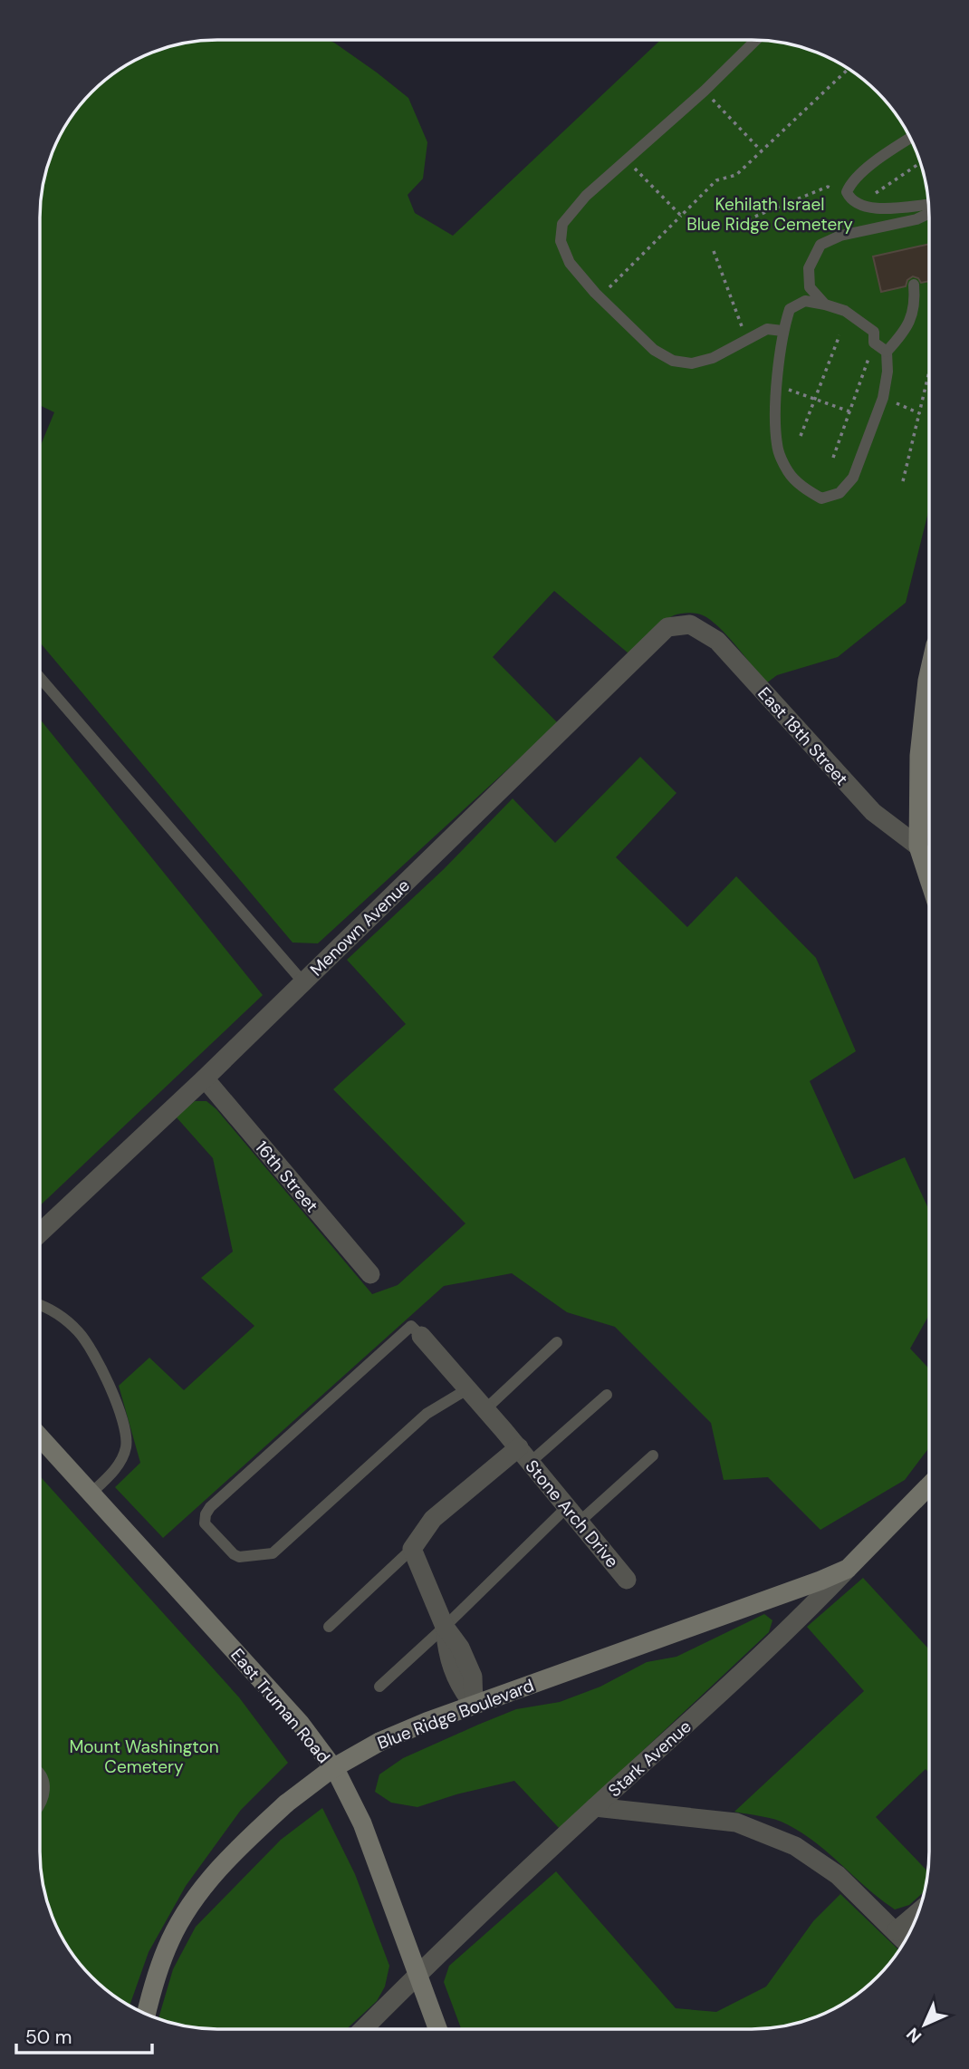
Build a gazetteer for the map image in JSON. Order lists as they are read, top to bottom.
{
  "streets": {
    "main road": ["East Truman Road", "Blue Ridge Boulevard", "Stark Avenue"],
    "street": [
      "East 18th Street",
      "Menown Avenue",
      "16th Street",
      "Stone Arch Drive"
    ]
  },
  "crossings": [
    ["East 18th Street", "Menown Avenue"],
    ["Menown Avenue", "16th Street"],
    ["East Truman Road", "Stark Avenue"],
    ["Blue Ridge Boulevard", "Stark Avenue"]
  ],
  "parks": ["Kehilath Israel Blue Ridge Cemetery", "Mount Washington Cemetery"],
  "scale_bar": "50 m",
  "north": "bottom left"
}
